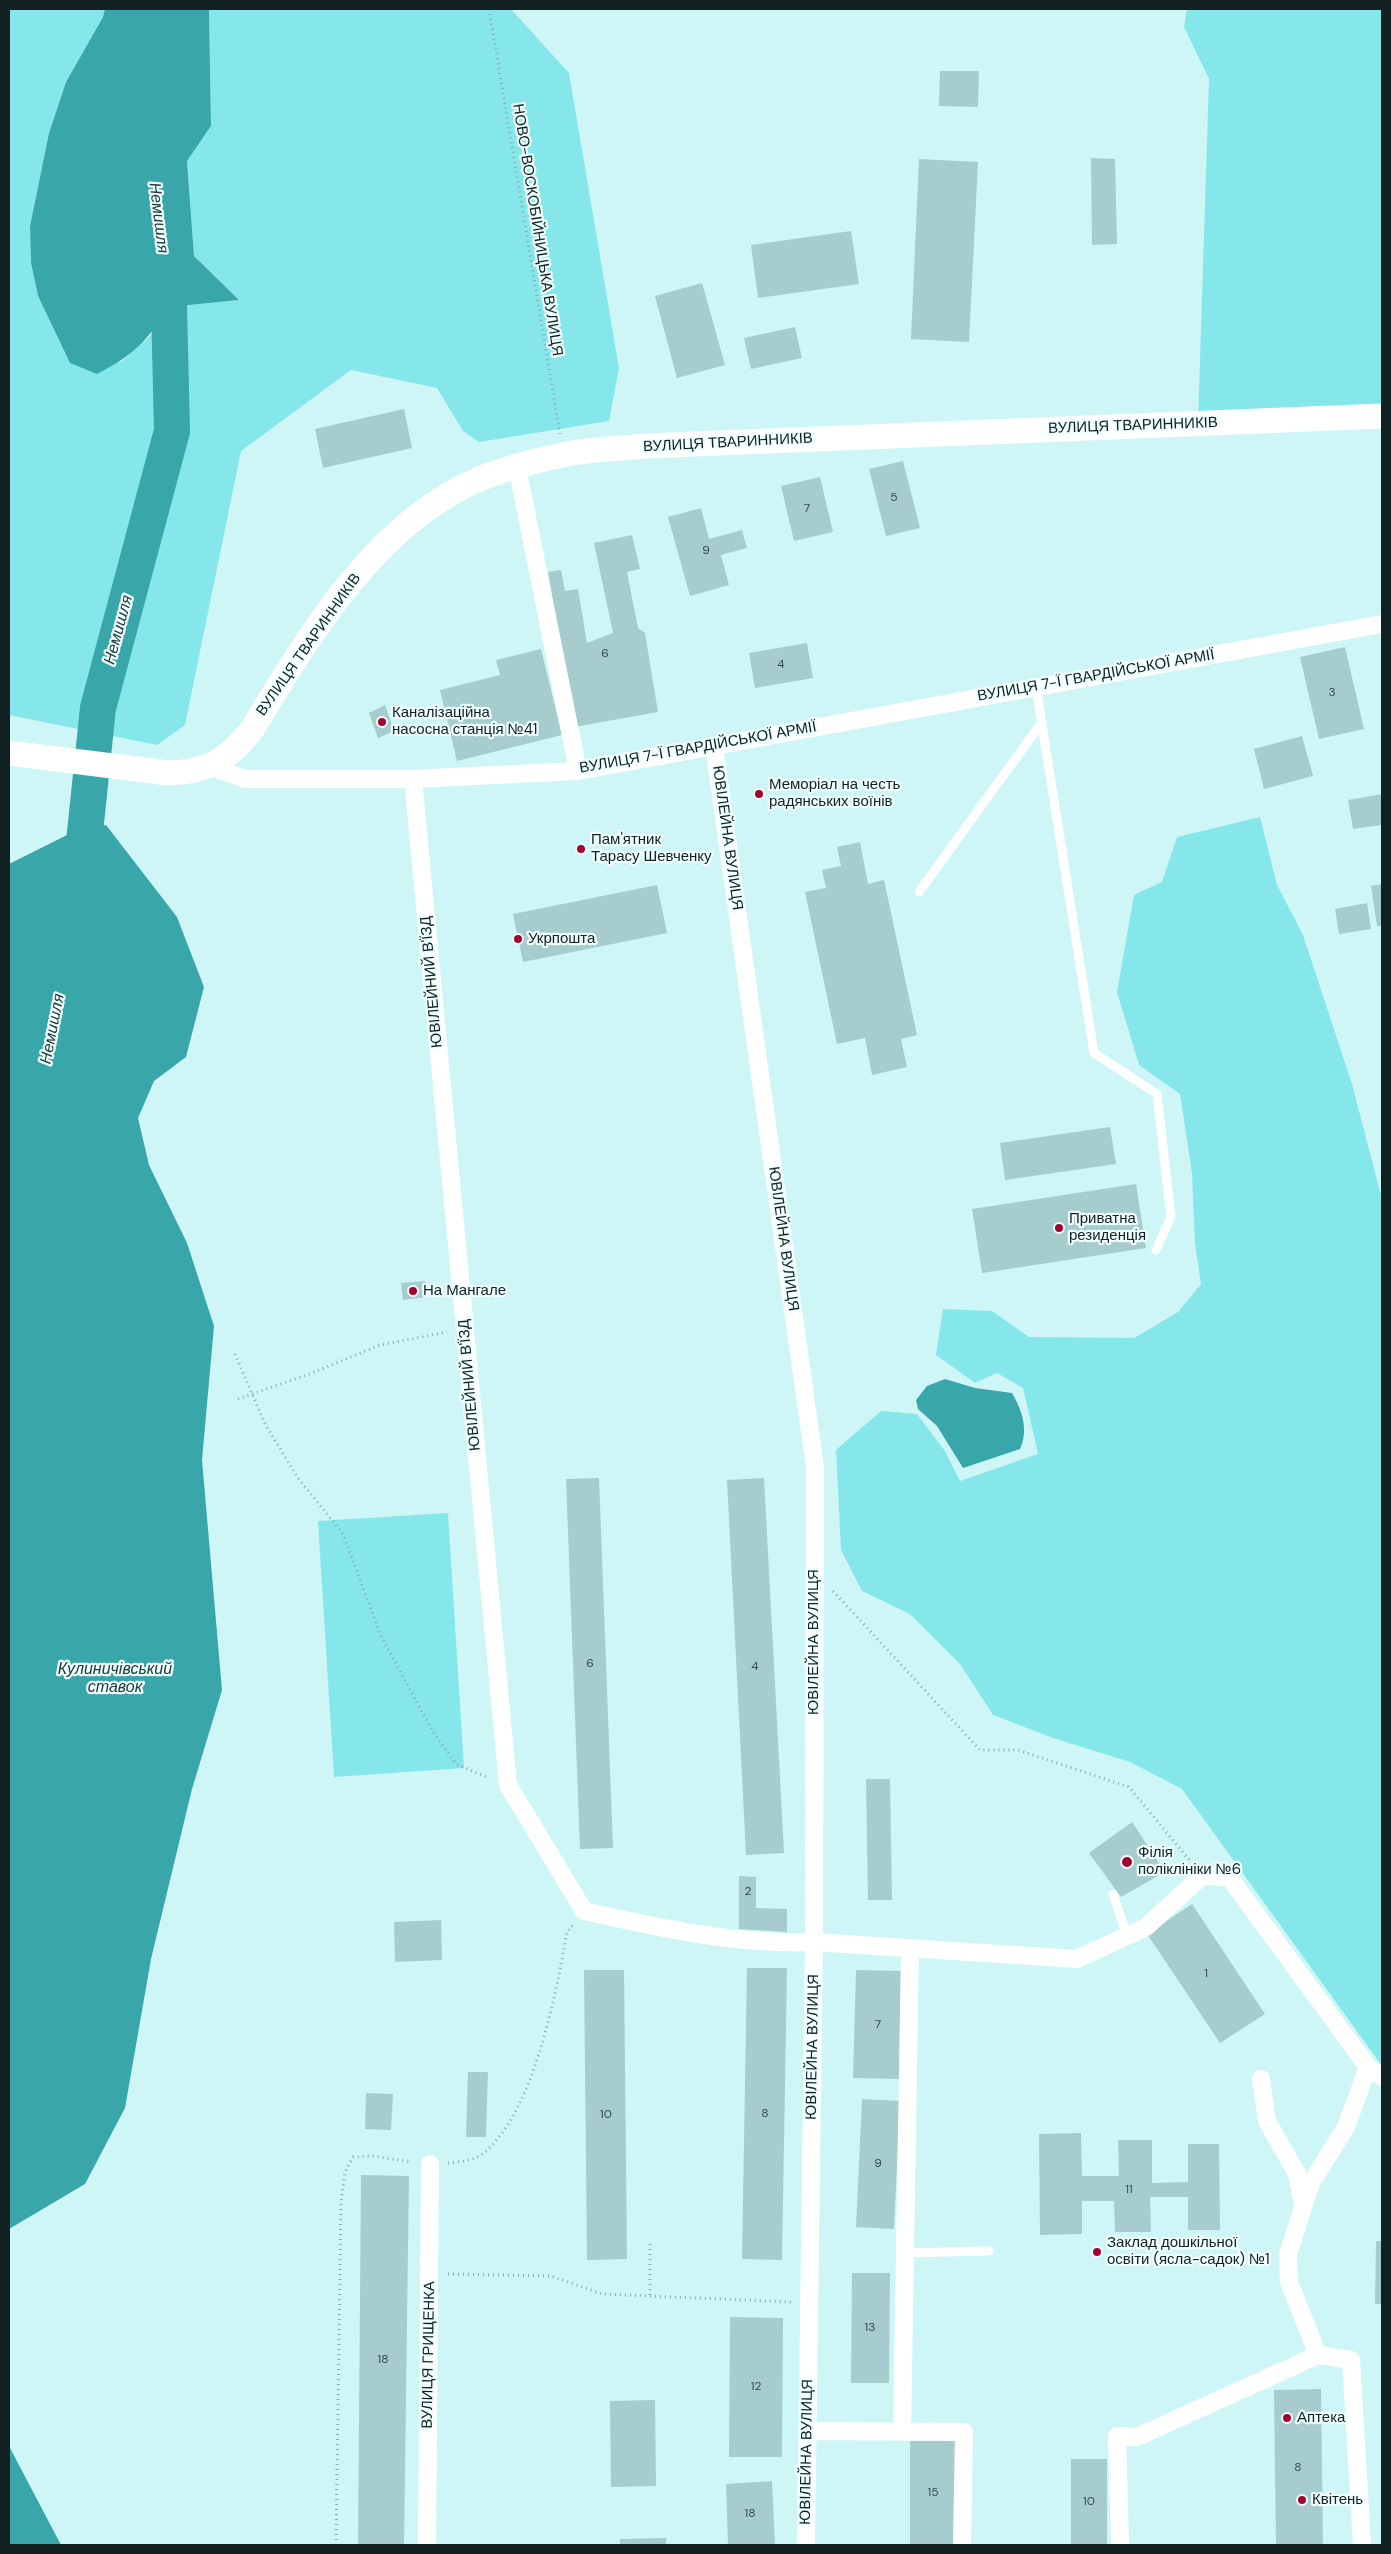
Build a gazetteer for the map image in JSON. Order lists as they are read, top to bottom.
{
  "streets": {
    "main road": ["ВУЛИЦЯ ТВАРИННИКІВ"],
    "street": [
      "ВУЛИЦЯ 7-Ї ГВАРДІЙСЬКОЇ АРМІЇ",
      "ЮВІЛЕЙНА ВУЛИЦЯ",
      "ЮВІЛЕЙНИЙ В'ЇЗД",
      "ВУЛИЦЯ ГРИЩЕНКА"
    ],
    "path": ["НОВО-ВОСКОБІЙНИЦЬКА ВУЛИЦЯ"]
  },
  "crossings": [
    ["НОВО-ВОСКОБІЙНИЦЬКА ВУЛИЦЯ", "ВУЛИЦЯ ТВАРИННИКІВ"],
    ["ВУЛИЦЯ ТВАРИННИКІВ", "ВУЛИЦЯ 7-Ї ГВАРДІЙСЬКОЇ АРМІЇ"],
    ["ВУЛИЦЯ 7-Ї ГВАРДІЙСЬКОЇ АРМІЇ", "ЮВІЛЕЙНА ВУЛИЦЯ"],
    ["ВУЛИЦЯ 7-Ї ГВАРДІЙСЬКОЇ АРМІЇ", "ЮВІЛЕЙНИЙ В'ЇЗД"]
  ],
  "water": ["Немишля", "Кулиничівський ставок"],
  "places": [
    "Каналізаційна насосна станція №41",
    "Меморіал на честь радянських воїнів",
    "Пам'ятник Тарасу Шевченку",
    "Укрпошта",
    "Приватна резиденція",
    "На Мангале",
    "Філія поліклініки №6",
    "Заклад дошкільної освіти (ясла-садок) №1",
    "Аптека",
    "Квітень"
  ],
  "house_numbers": [
    "5",
    "7",
    "9",
    "6",
    "4",
    "3",
    "6",
    "4",
    "2",
    "1",
    "7",
    "8",
    "10",
    "9",
    "11",
    "13",
    "18",
    "12",
    "8",
    "15",
    "10",
    "18"
  ]
}
